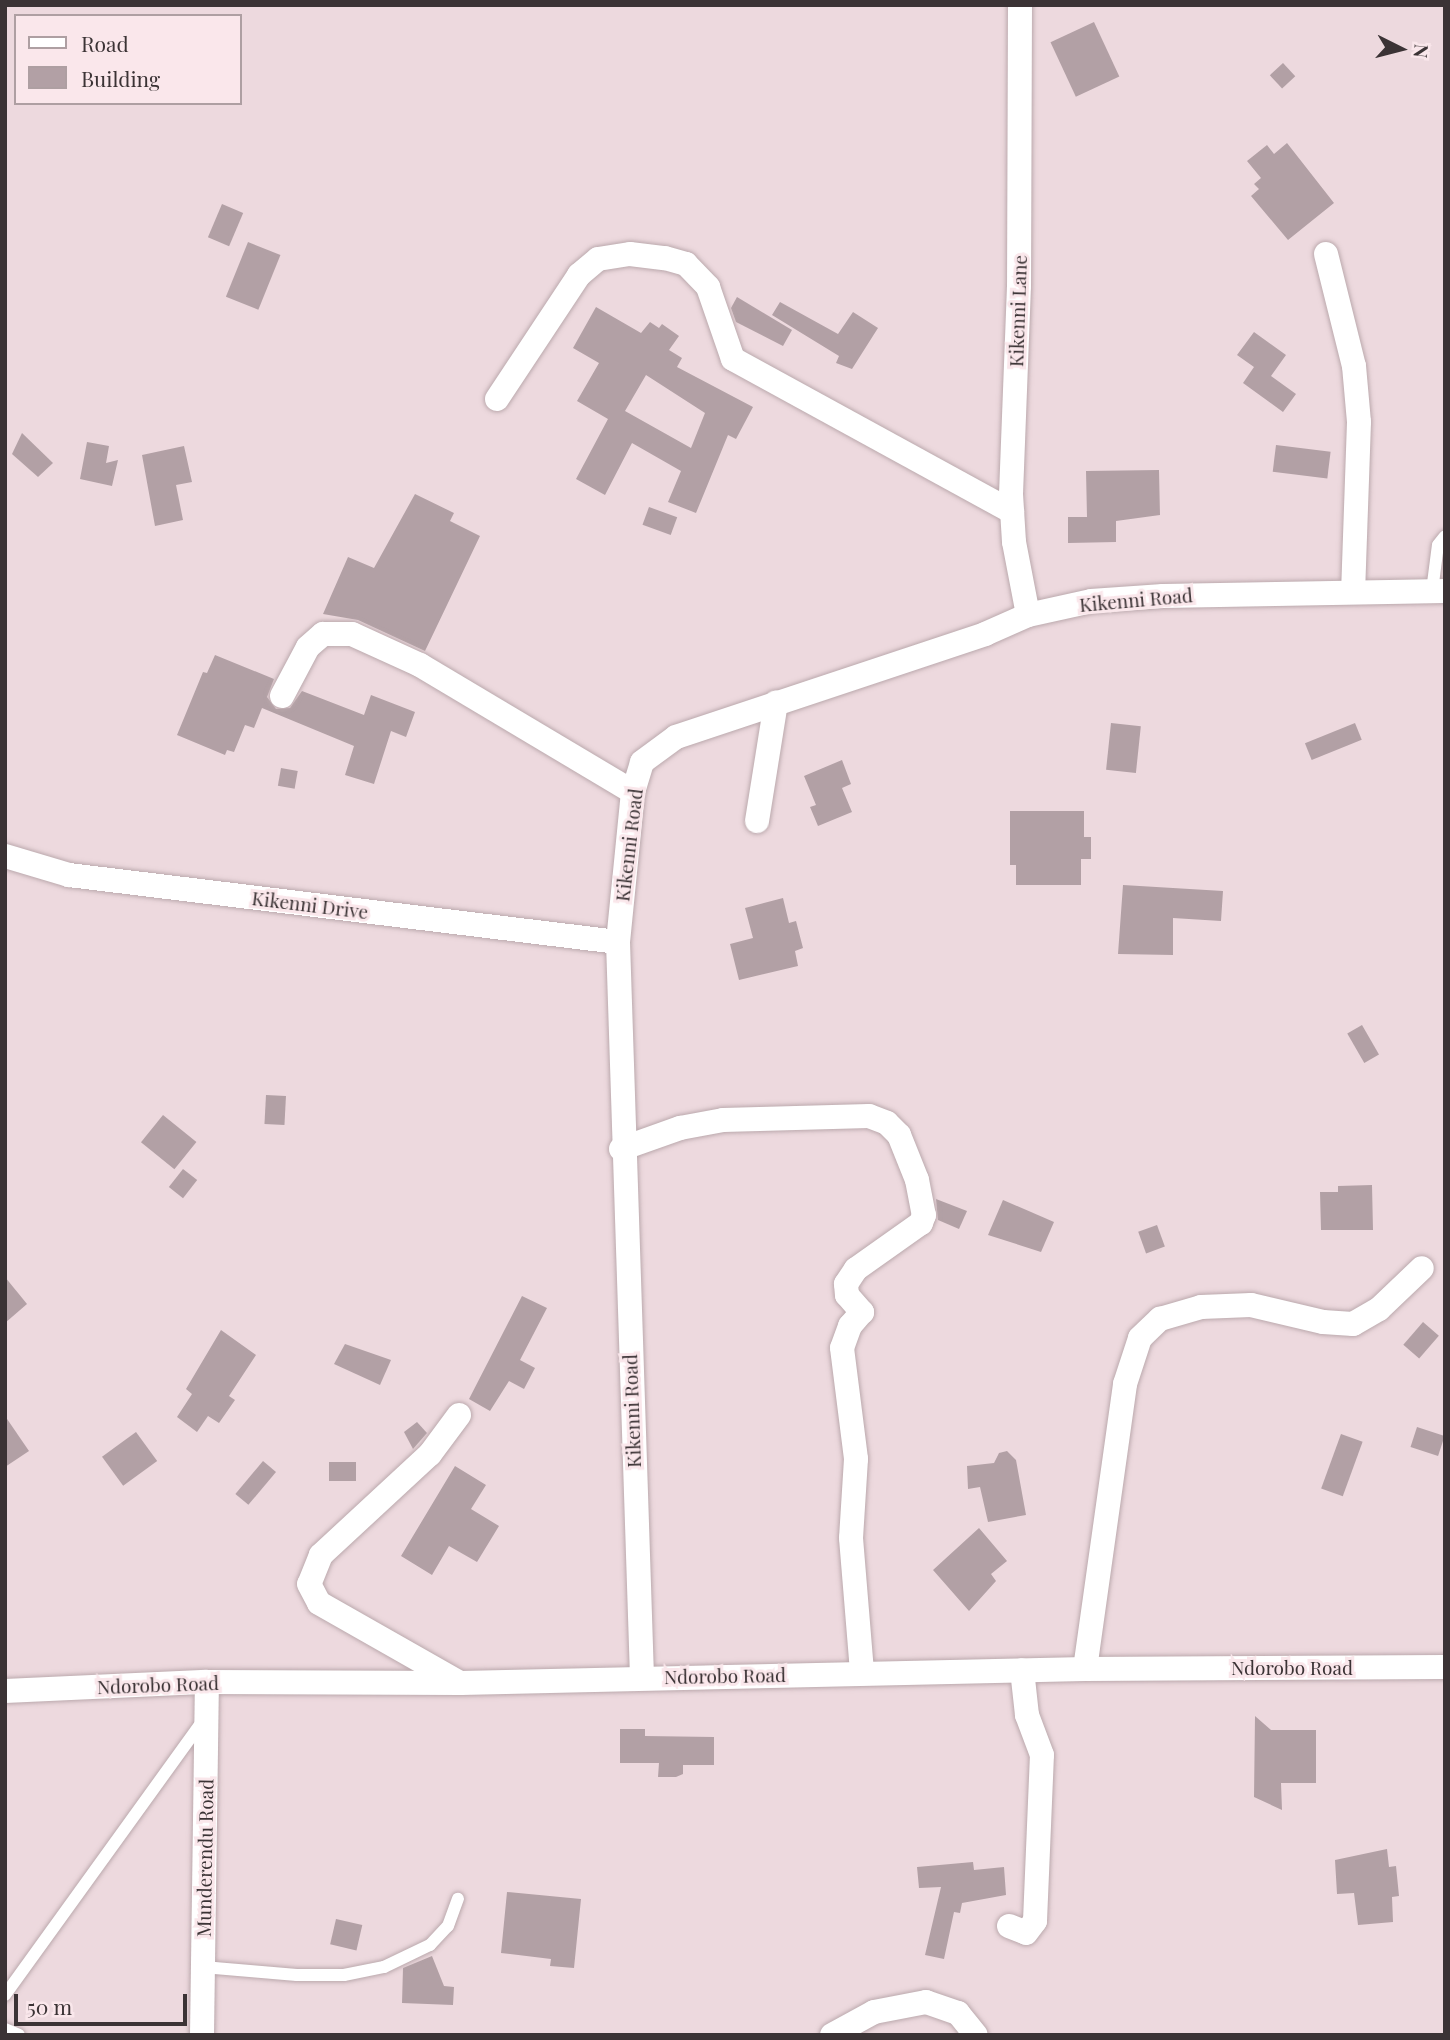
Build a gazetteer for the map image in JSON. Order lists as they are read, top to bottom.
{
  "streets": {
    "street": [
      "Kikenni Lane",
      "Kikenni Road",
      "Kikenni Drive",
      "Ndorobo Road",
      "Munderendu Road"
    ]
  },
  "crossings": [
    ["Kikenni Lane", "Kikenni Road"],
    ["Kikenni Road", "Kikenni Drive"],
    ["Kikenni Road", "Ndorobo Road"],
    ["Ndorobo Road", "Munderendu Road"]
  ],
  "legend": ["Road", "Building"],
  "scale_bar": "50 m",
  "north": "right"
}
